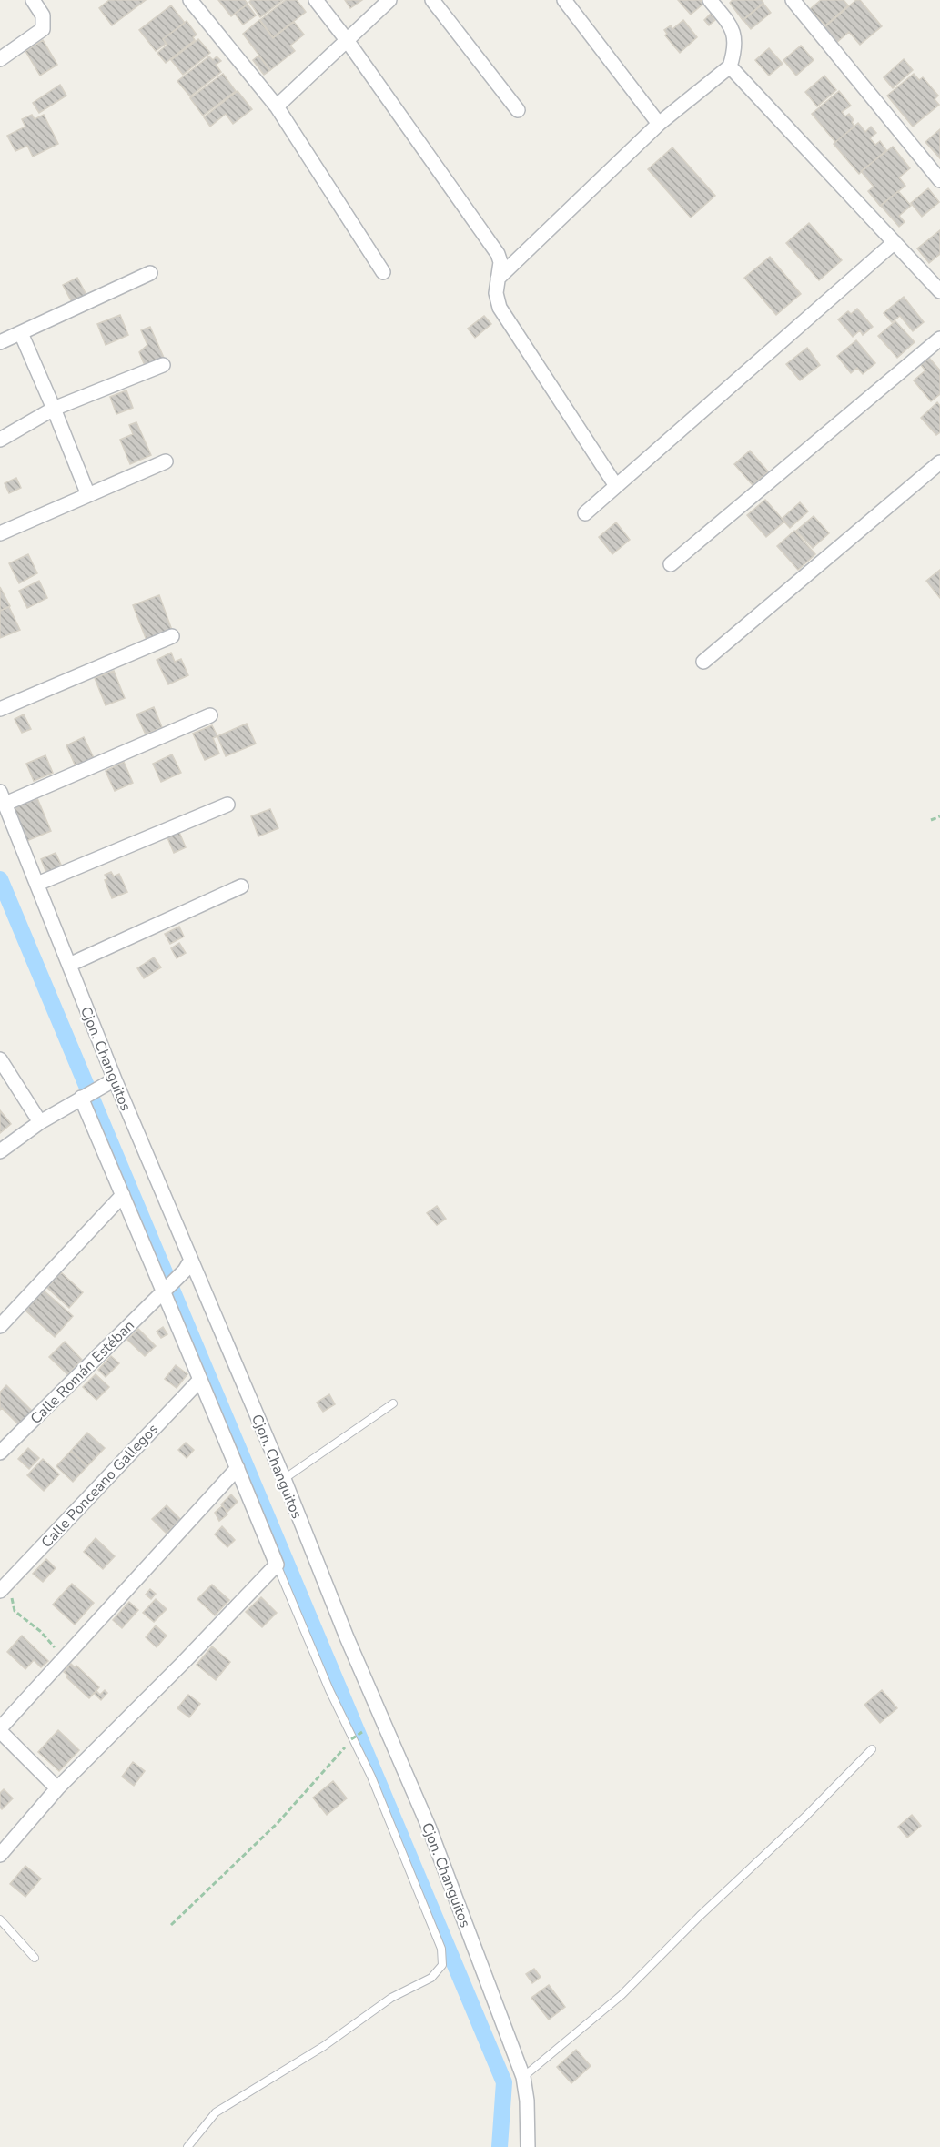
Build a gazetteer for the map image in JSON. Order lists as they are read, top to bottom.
{
  "streets": {
    "street": ["Cjon. Changuitos", "Calle Román Estéban", "Calle Ponceano Gallegos"]
  },
  "crossings": [
    ["Cjon. Changuitos", "Calle Román Estéban"]
  ]
}
